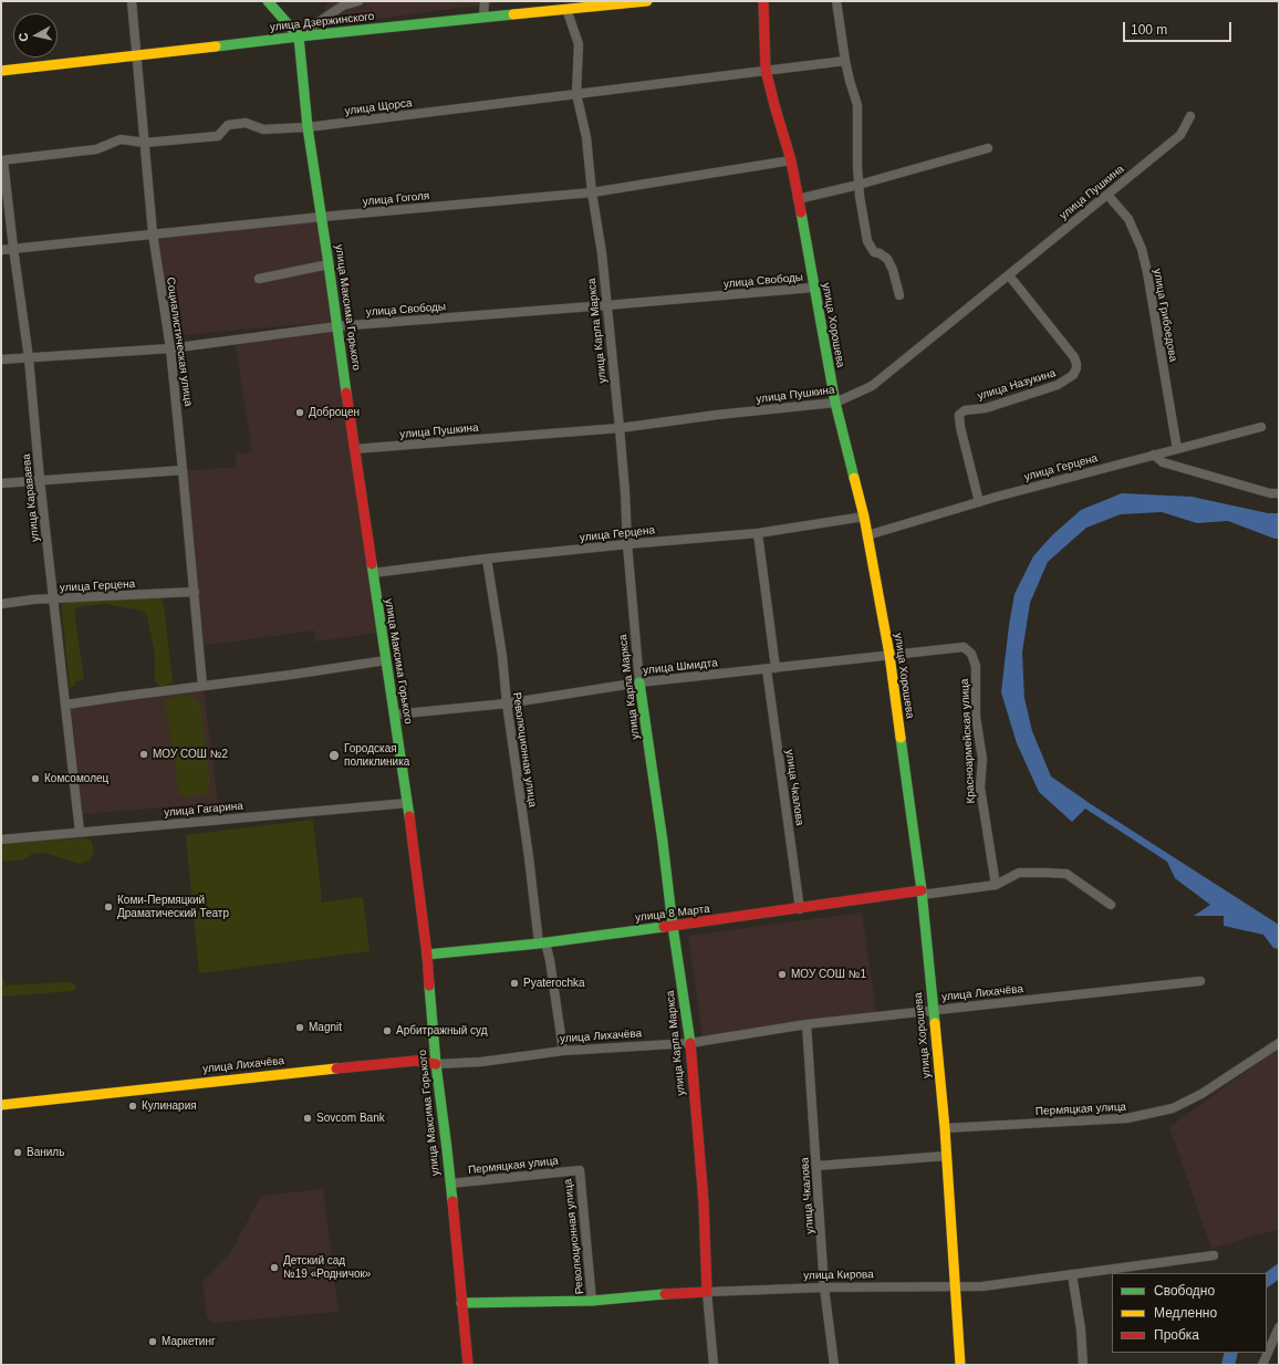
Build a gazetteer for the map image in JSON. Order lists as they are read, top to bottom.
{
  "streets": {
    "street": [
      "улица Дзержинского",
      "улица Щорса",
      "улица Пушкина",
      "улица Гоголя",
      "улица Свободы",
      "улица Максима Горького",
      "улица Грибоедова",
      "улица Хорошева",
      "улица Карла Маркса",
      "Социалистическая улица",
      "улица Назукина",
      "улица Герцена",
      "улица Караваева",
      "улица Шмидта",
      "Красноармейская улица",
      "Революционная улица",
      "улица Чкалова",
      "улица Гагарина",
      "улица 8 Марта",
      "улица Лихачёва",
      "Пермяцкая улица",
      "улица Кирова"
    ]
  },
  "crossings": [
    ["улица Дзержинского", "улица Максима Горького"],
    ["улица Дзержинского", "улица Карла Маркса"],
    ["улица Дзержинского", "Социалистическая улица"],
    ["улица Щорса", "улица Максима Горького"],
    ["улица Щорса", "улица Хорошева"],
    ["улица Щорса", "улица Карла Маркса"],
    ["улица Щорса", "Социалистическая улица"],
    ["улица Щорса", "улица Караваева"],
    ["улица Пушкина", "улица Максима Горького"],
    ["улица Пушкина", "улица Грибоедова"],
    ["улица Пушкина", "улица Хорошева"],
    ["улица Пушкина", "улица Карла Маркса"],
    ["улица Пушкина", "улица Назукина"],
    ["улица Гоголя", "улица Максима Горького"],
    ["улица Гоголя", "улица Хорошева"],
    ["улица Гоголя", "улица Карла Маркса"],
    ["улица Гоголя", "Социалистическая улица"],
    ["улица Гоголя", "улица Караваева"],
    ["улица Свободы", "улица Максима Горького"],
    ["улица Свободы", "улица Хорошева"],
    ["улица Свободы", "улица Карла Маркса"],
    ["улица Свободы", "Социалистическая улица"],
    ["улица Свободы", "улица Караваева"],
    ["улица Максима Горького", "улица Герцена"],
    ["улица Максима Горького", "улица Шмидта"],
    ["улица Максима Горького", "улица Гагарина"],
    ["улица Максима Горького", "улица 8 Марта"],
    ["улица Максима Горького", "улица Лихачёва"],
    ["улица Максима Горького", "Пермяцкая улица"],
    ["улица Максима Горького", "улица Кирова"],
    ["улица Грибоедова", "улица Герцена"],
    ["улица Хорошева", "улица Герцена"],
    ["улица Хорошева", "улица Шмидта"],
    ["улица Хорошева", "Красноармейская улица"],
    ["улица Хорошева", "улица 8 Марта"],
    ["улица Хорошева", "улица Лихачёва"],
    ["улица Хорошева", "Пермяцкая улица"],
    ["улица Хорошева", "улица Кирова"],
    ["улица Карла Маркса", "улица Герцена"],
    ["улица Карла Маркса", "улица Шмидта"],
    ["улица Карла Маркса", "улица 8 Марта"],
    ["улица Карла Маркса", "улица Лихачёва"],
    ["улица Карла Маркса", "улица Кирова"],
    ["Социалистическая улица", "улица Герцена"],
    ["улица Назукина", "улица Герцена"],
    ["улица Герцена", "улица Караваева"],
    ["улица Герцена", "Революционная улица"],
    ["улица Герцена", "улица Чкалова"],
    ["улица Караваева", "улица Гагарина"],
    ["улица Шмидта", "Красноармейская улица"],
    ["улица Шмидта", "Революционная улица"],
    ["улица Шмидта", "улица Чкалова"],
    ["Революционная улица", "улица 8 Марта"],
    ["Революционная улица", "улица Лихачёва"],
    ["Революционная улица", "Пермяцкая улица"],
    ["Революционная улица", "улица Кирова"],
    ["улица Чкалова", "улица 8 Марта"],
    ["улица Чкалова", "улица Лихачёва"],
    ["улица Чкалова", "улица Кирова"]
  ],
  "places": [
    "Доброцен",
    "МОУ СОШ №2",
    "Городская поликлиника",
    "Комсомолец",
    "Коми-Пермяцкий Драматический Театр",
    "МОУ СОШ №1",
    "Pyaterochka",
    "Magnit",
    "Арбитражный суд",
    "Кулинария",
    "Sovcom Bank",
    "Ваниль",
    "Детский сад №19 «Родничок»",
    "Маркетинг"
  ],
  "legend": ["Свободно", "Медленно", "Пробка"],
  "scale_bar": "100 m",
  "north": "left"
}
